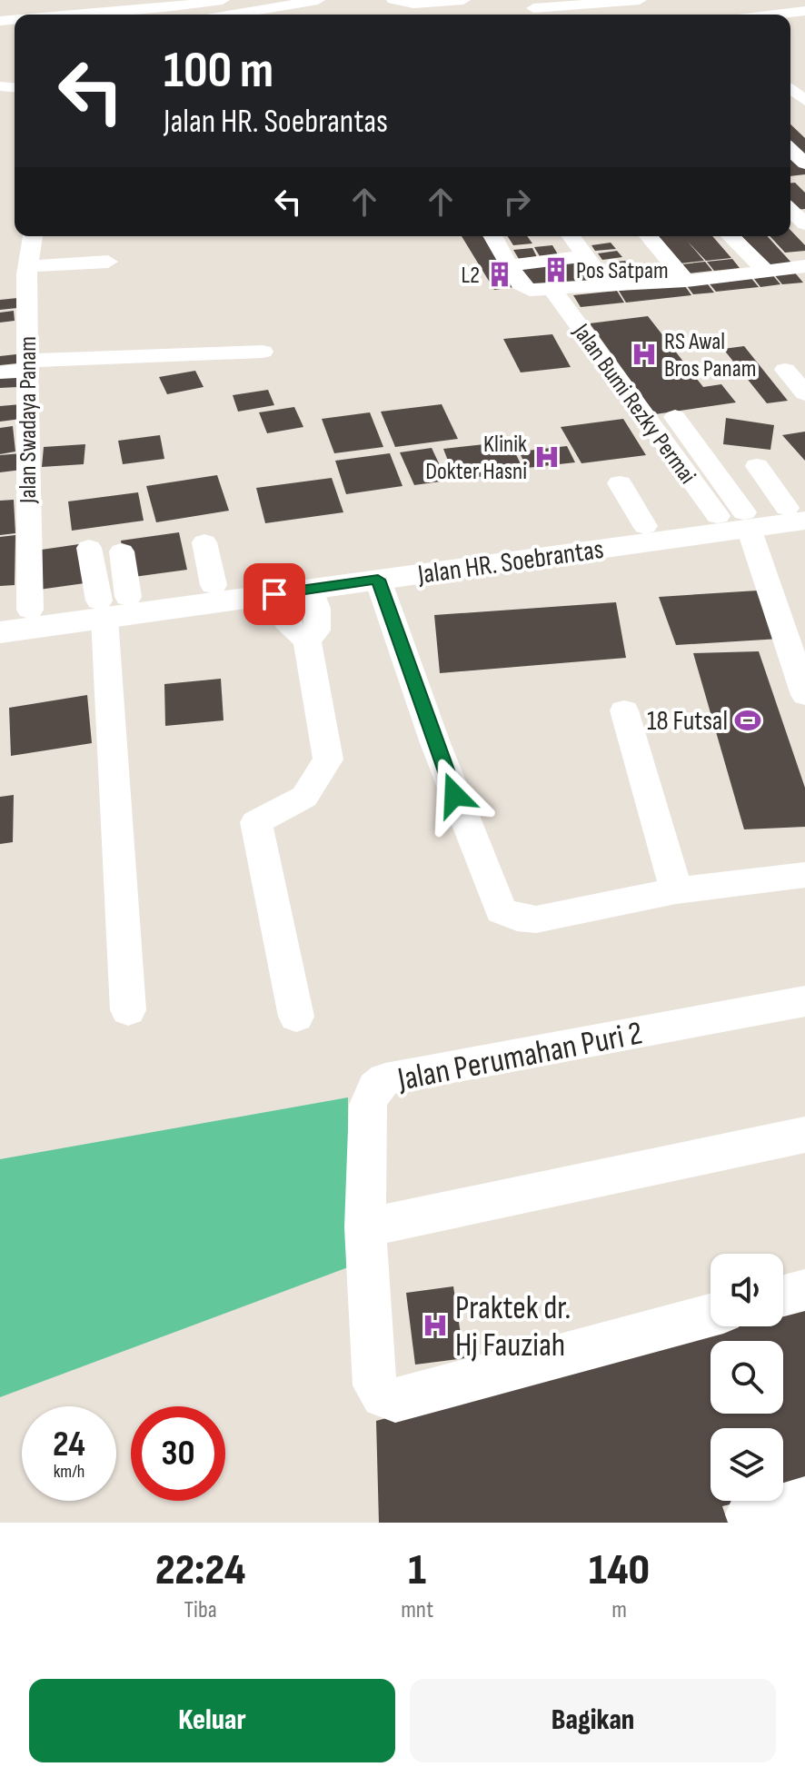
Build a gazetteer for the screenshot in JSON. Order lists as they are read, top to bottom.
{
  "streets": {
    "main road": ["Jalan HR. Soebrantas"],
    "street": ["Jalan Bumi Rezky Permai", "Jalan Swadaya Panam", "Jalan Perumahan Puri 2"]
  },
  "crossings": [
    ["Jalan Bumi Rezky Permai", "Jalan HR. Soebrantas"],
    ["Jalan Swadaya Panam", "Jalan HR. Soebrantas"]
  ],
  "places": {
    "building": ["Pos Satpam", "L2"],
    "hospital": ["RS Awal Bros Panam", "Klinik Dokter Hasni", "Praktek dr. Hj Fauziah"],
    "sports": ["18 Futsal"]
  },
  "page": {
    "turn": ["100 m", "Jalan HR. Soebrantas"],
    "speed": "24 km/h",
    "limit": "30",
    "eta": [
      "22:24",
      "Tiba",
      "1",
      "mnt",
      "140",
      "m"
    ],
    "buttons": ["Keluar", "Bagikan"]
  }
}
